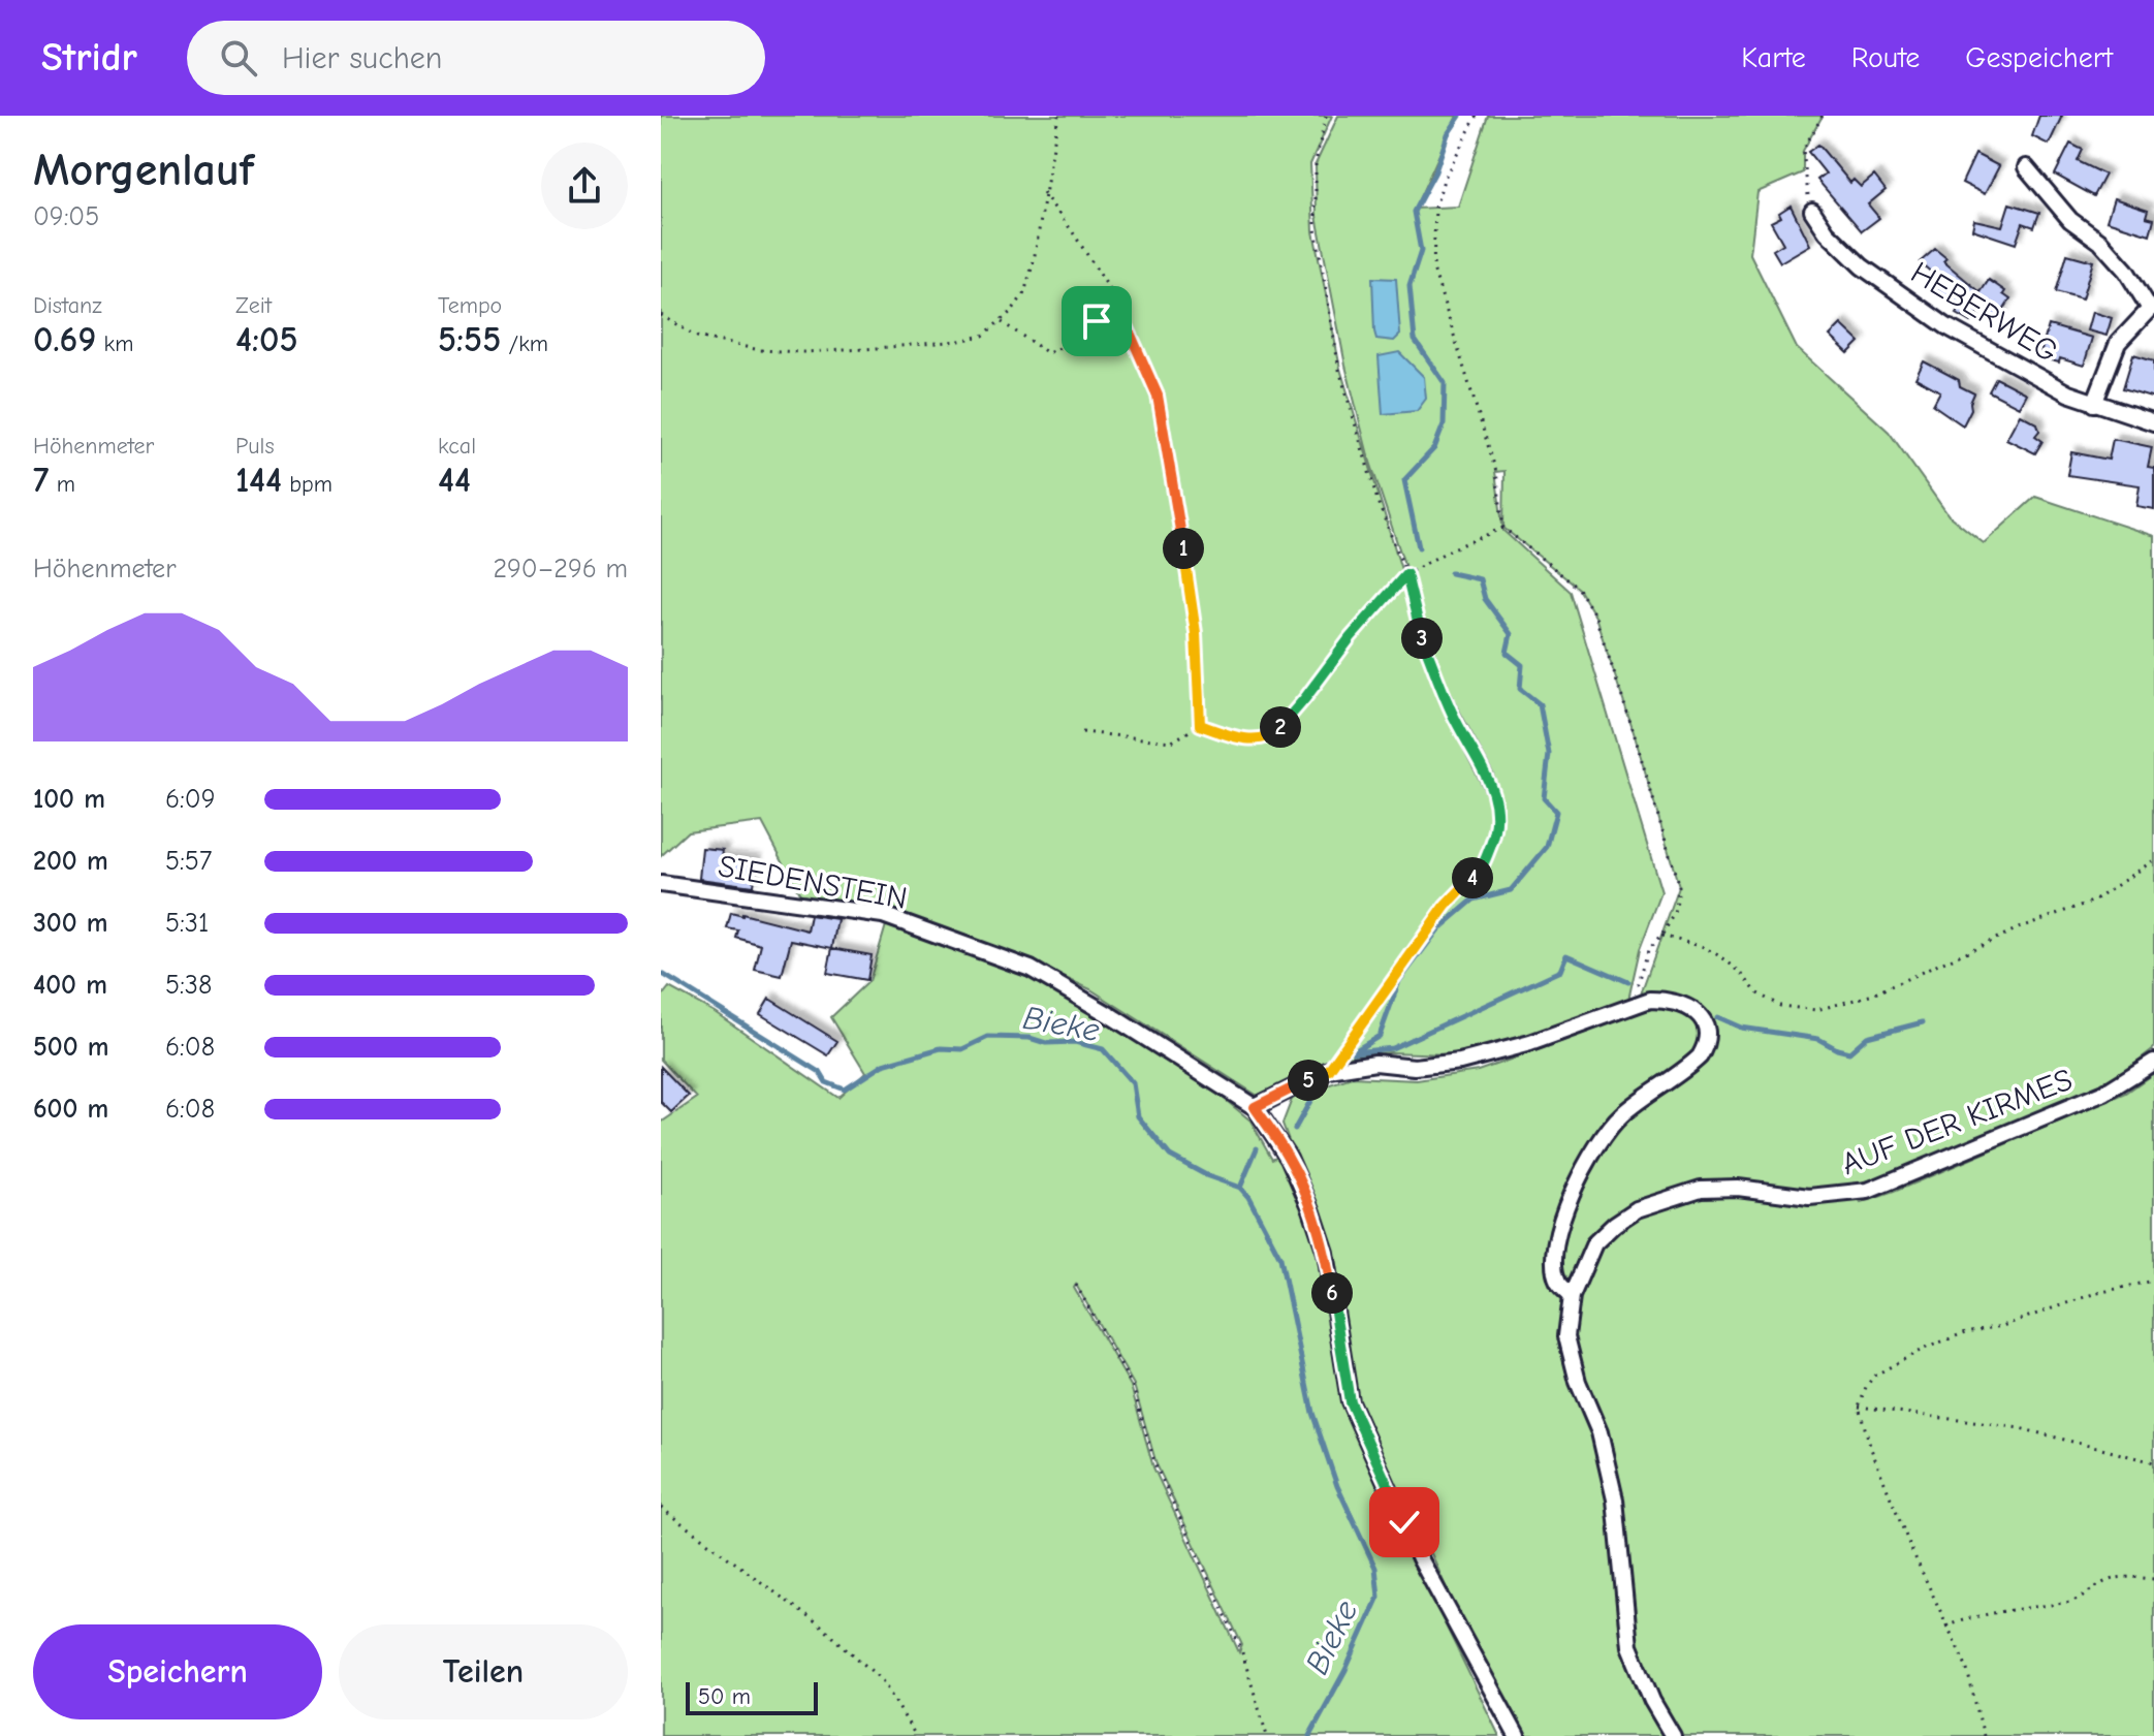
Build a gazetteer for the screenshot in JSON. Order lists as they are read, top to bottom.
{
  "streets": {
    "street": ["HEBERWEG", "SIEDENSTEIN", "AUF DER KIRMES"]
  },
  "water": ["Bieke"],
  "scale_bar": "50 m",
  "page": {
    "header": "Stridr",
    "search": "Hier suchen",
    "nav": ["Karte", "Route", "Gespeichert"],
    "heading": ["Morgenlauf", "09:05"],
    "stats": [
      ["Distanz", "0.69 km"],
      ["Zeit", "4:05"],
      ["Tempo", "5:55 /km"],
      ["Höhenmeter", "7 m"],
      ["Puls", "144 bpm"],
      ["kcal", "44"]
    ],
    "pins": [
      "1",
      "3",
      "2",
      "4",
      "5",
      "6"
    ],
    "chart": ["Höhenmeter", "290–296 m"],
    "list": [
      {
        "name": "100 m",
        "note": "6:09"
      },
      {
        "name": "200 m",
        "note": "5:57"
      },
      {
        "name": "300 m",
        "note": "5:31"
      },
      {
        "name": "400 m",
        "note": "5:38"
      },
      {
        "name": "500 m",
        "note": "6:08"
      },
      {
        "name": "600 m",
        "note": "6:08"
      }
    ],
    "buttons": ["Speichern", "Teilen"],
    "scale": "50 m"
  }
}
